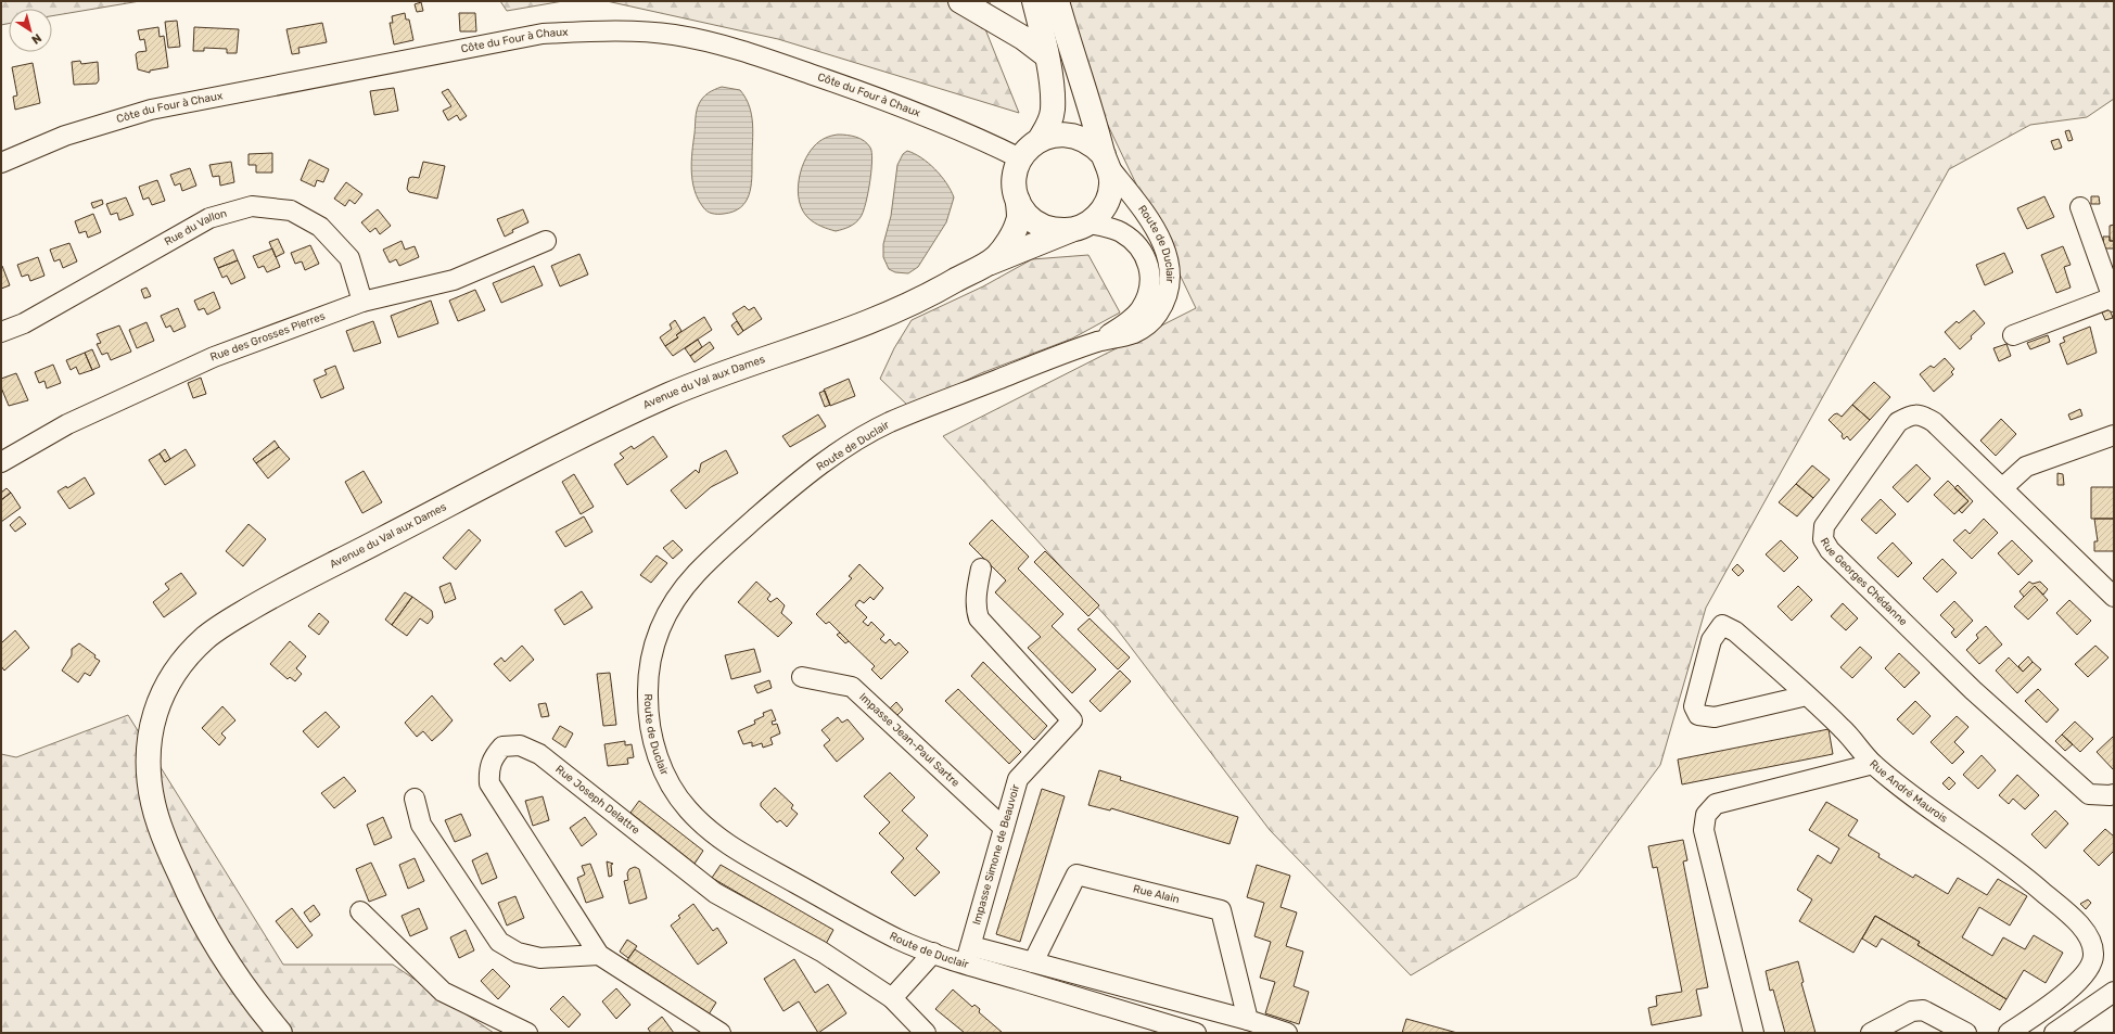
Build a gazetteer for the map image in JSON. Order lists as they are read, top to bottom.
{
  "streets": {
    "main road": ["Avenue du Val aux Dames"],
    "street": [
      "Côte du Four à Chaux",
      "Rue du Vallon",
      "Route de Duclair",
      "Rue des Grosses Pierres",
      "Rue Georges Chédanne",
      "Impasse Jean-Paul Sartre",
      "Rue André Maurois",
      "Rue Joseph Delattre",
      "Impasse Simone de Beauvoir",
      "Rue Alain"
    ]
  },
  "crossings": [
    ["Côte du Four à Chaux", "Route de Duclair"],
    ["Côte du Four à Chaux", "Avenue du Val aux Dames"],
    ["Rue du Vallon", "Rue des Grosses Pierres"],
    ["Route de Duclair", "Avenue du Val aux Dames"],
    ["Route de Duclair", "Impasse Simone de Beauvoir"],
    ["Impasse Jean-Paul Sartre", "Impasse Simone de Beauvoir"]
  ],
  "north": "bottom right"
}
